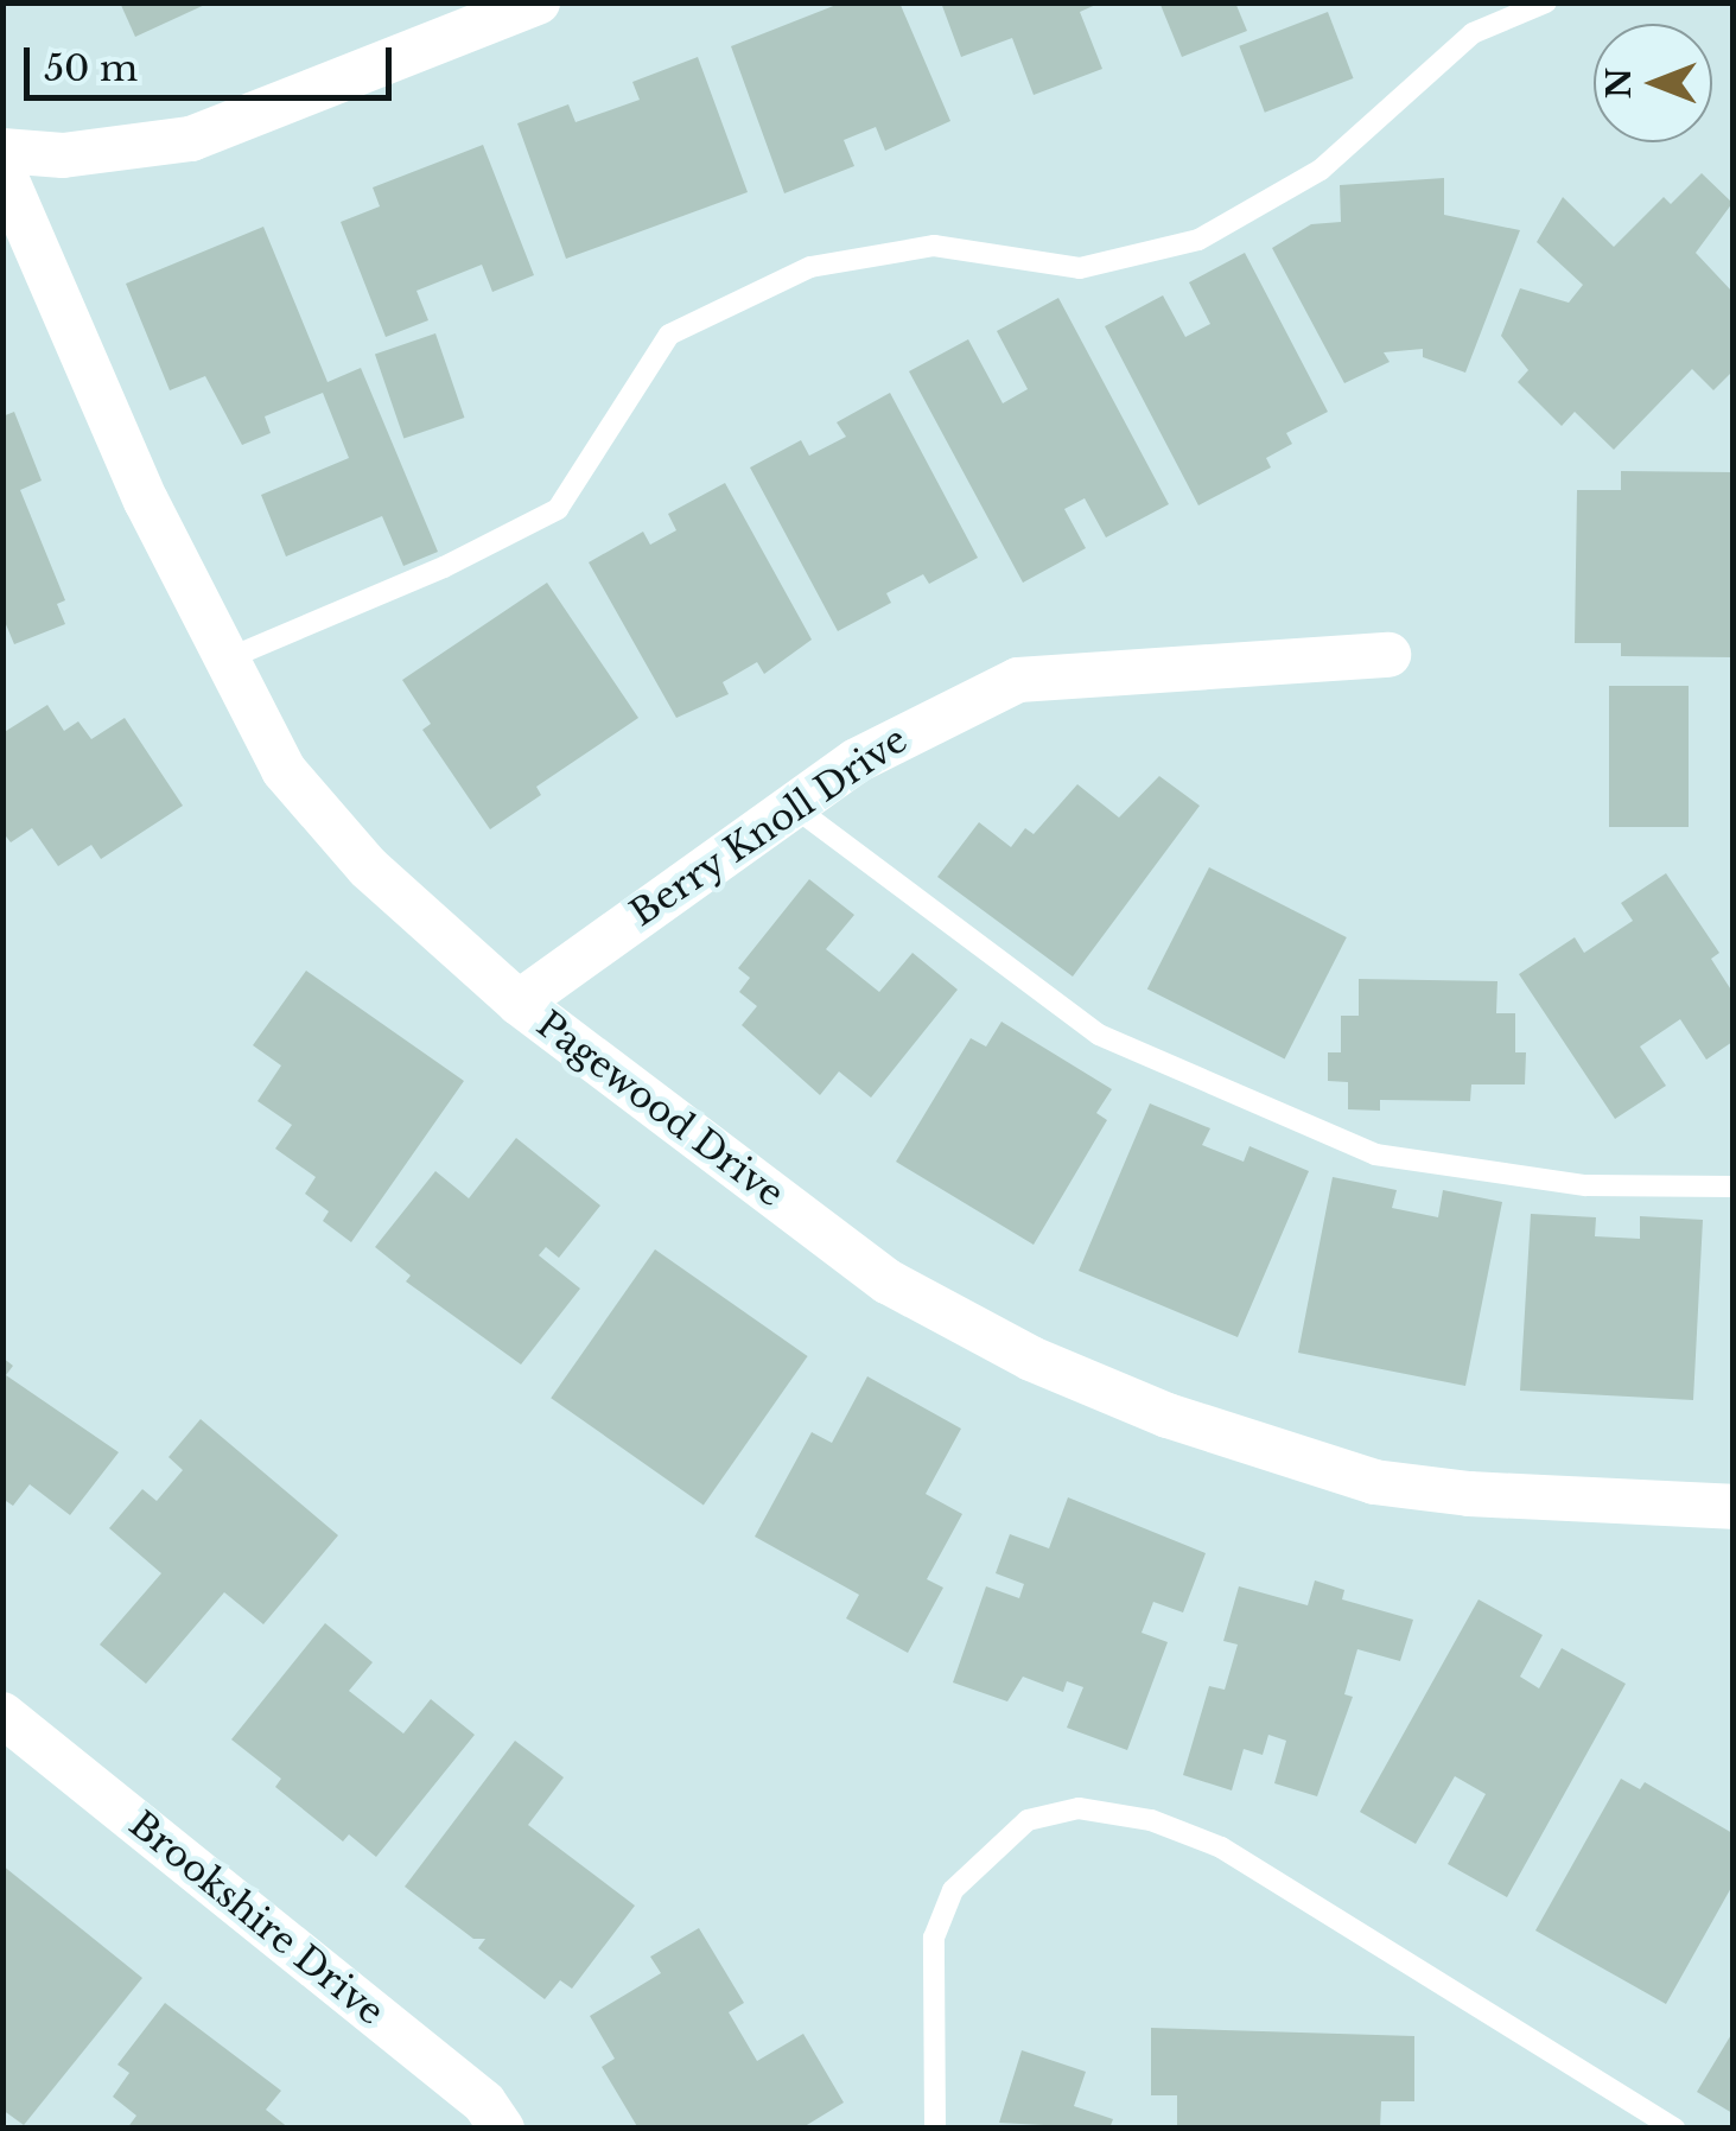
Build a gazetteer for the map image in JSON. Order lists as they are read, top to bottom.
{
  "streets": {
    "street": ["Berry Knoll Drive", "Pagewood Drive", "Brookshire Drive"]
  },
  "crossings": [
    ["Berry Knoll Drive", "Pagewood Drive"]
  ],
  "scale_bar": "50 m",
  "north": "left"
}
